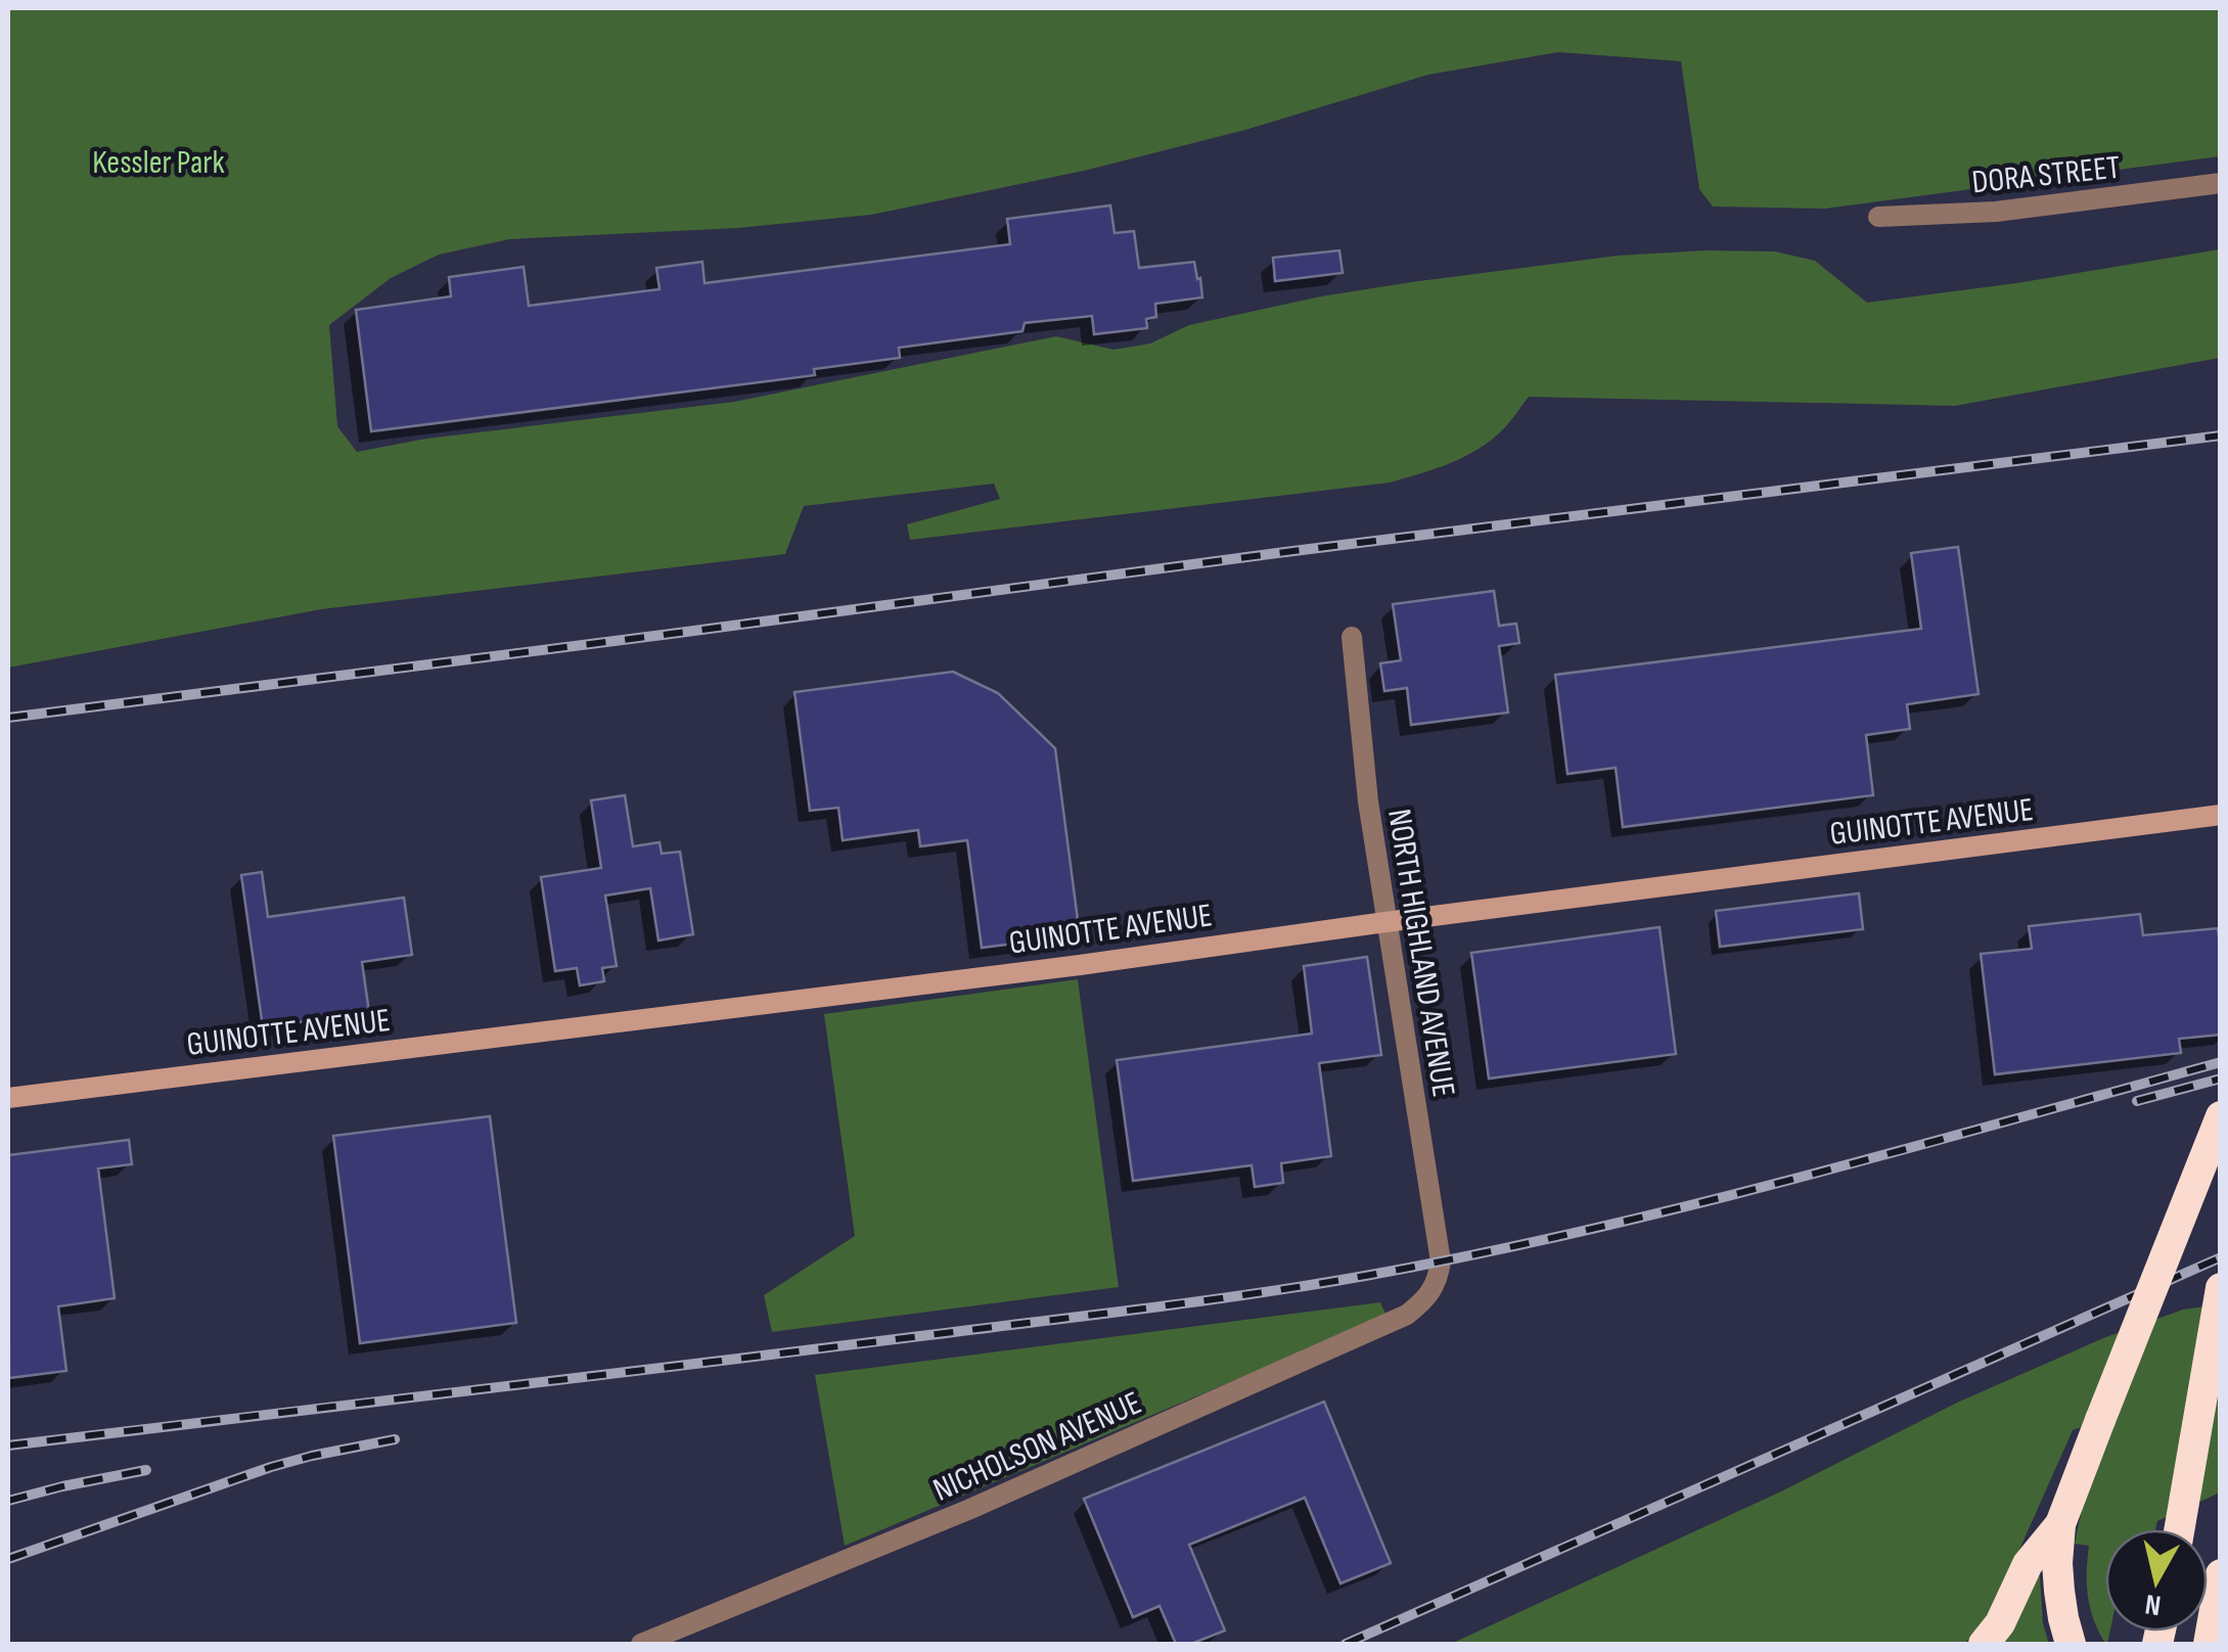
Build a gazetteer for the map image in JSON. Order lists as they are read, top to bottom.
{
  "streets": {
    "street": [
      "DORA STREET",
      "GUINOTTE AVENUE",
      "NORTH HIGHLAND AVENUE",
      "NICHOLSON AVENUE"
    ]
  },
  "crossings": [
    ["GUINOTTE AVENUE", "NORTH HIGHLAND AVENUE"],
    ["NORTH HIGHLAND AVENUE", "NICHOLSON AVENUE"]
  ],
  "parks": ["Kessler Park"],
  "north": "bottom"
}
